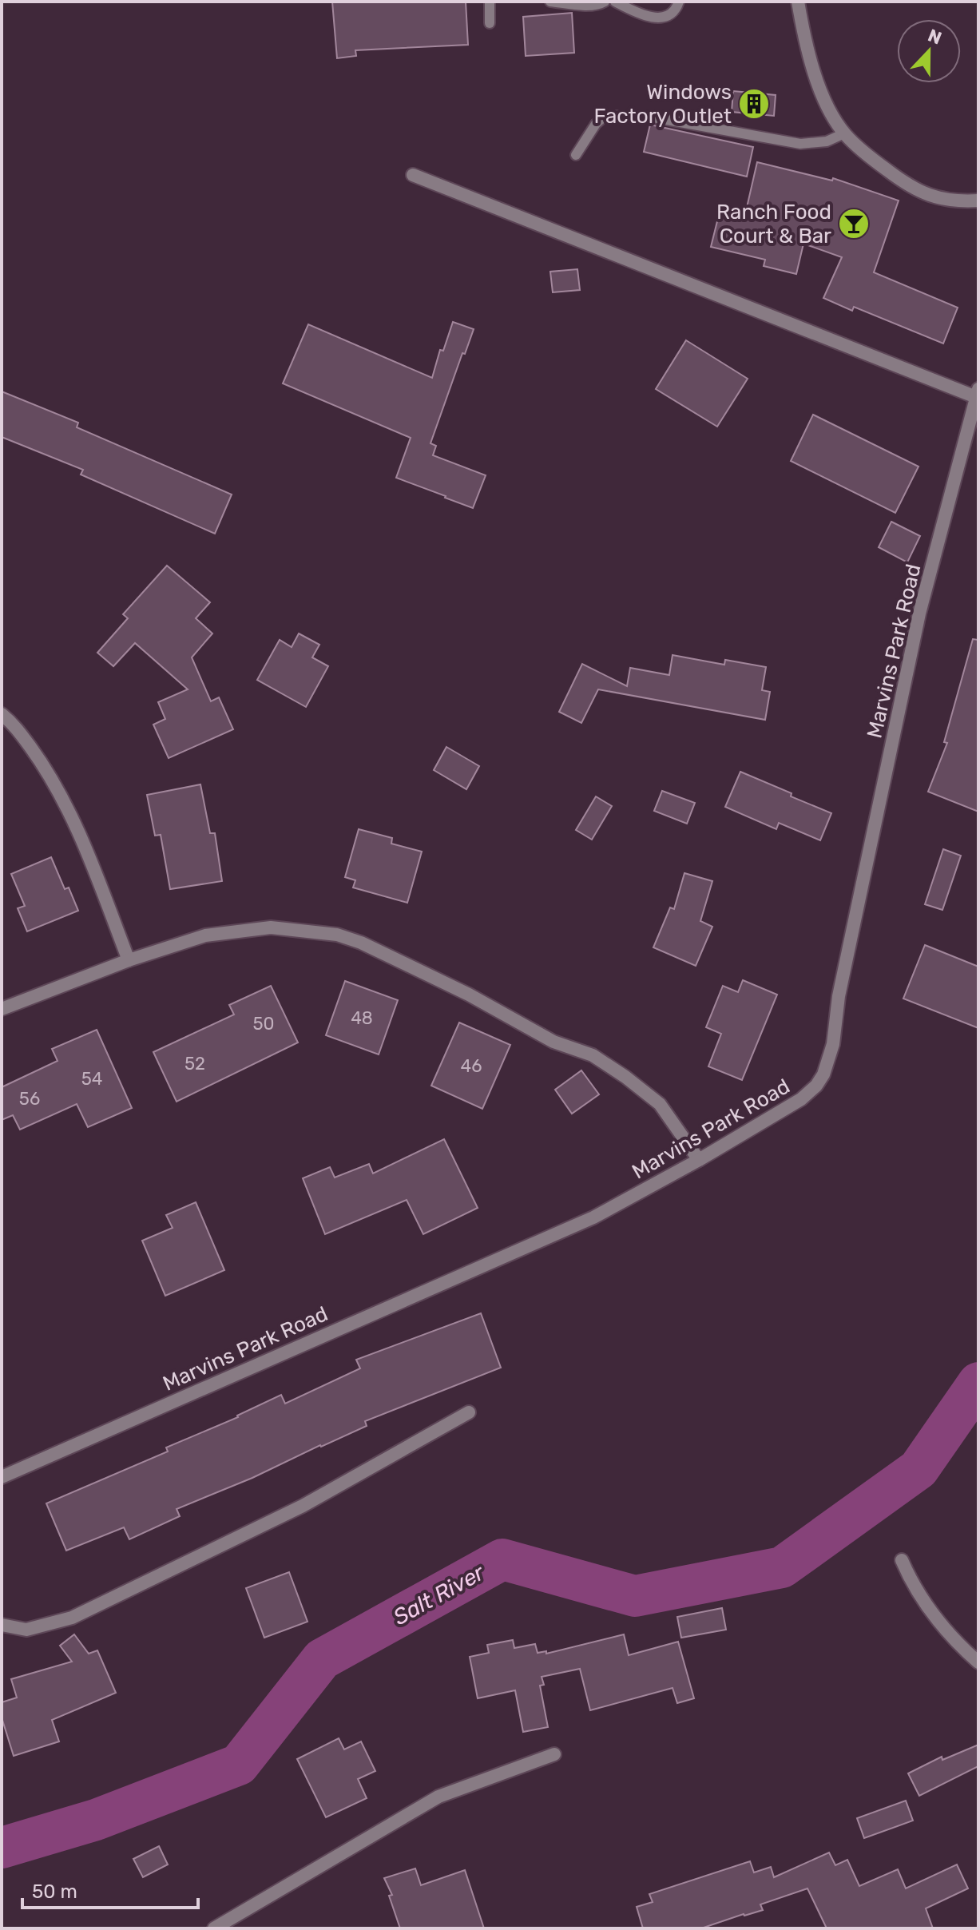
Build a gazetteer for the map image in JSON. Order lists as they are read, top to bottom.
{
  "streets": {
    "street": ["Marvins Park Road"]
  },
  "water": ["Salt River"],
  "places": {
    "building": ["Windows Factory Outlet"],
    "bar": ["Ranch Food Court & Bar"]
  },
  "house_numbers": [
    "48",
    "50",
    "52",
    "46",
    "54",
    "56"
  ],
  "scale_bar": "50 m",
  "north": "top"
}
